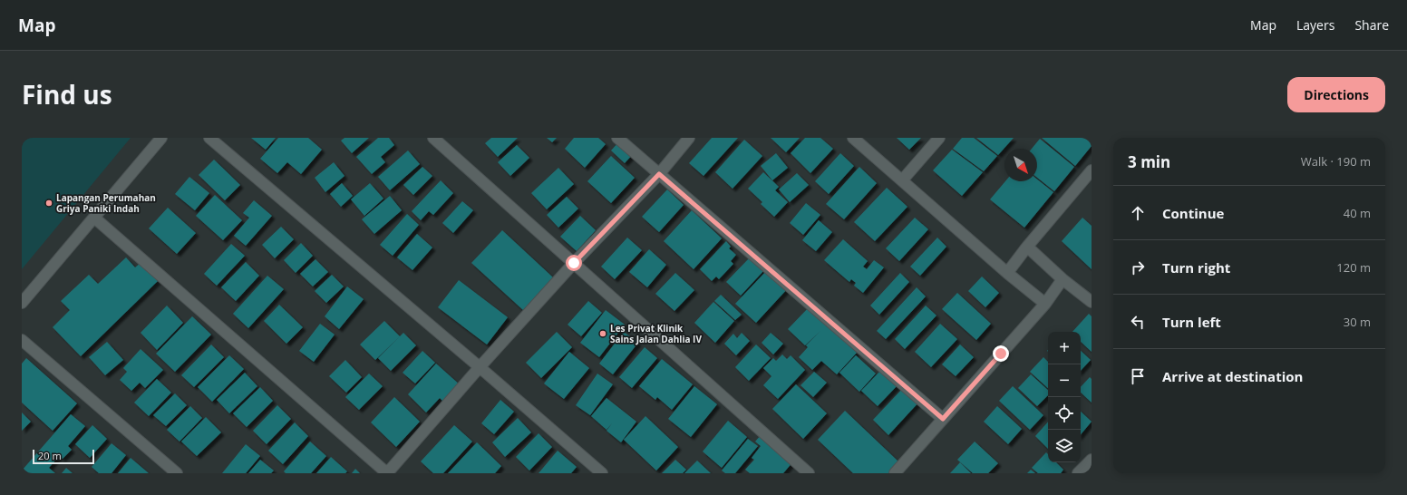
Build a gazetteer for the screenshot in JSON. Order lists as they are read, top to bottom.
{
  "places": ["Lapangan Perumahan Griya Paniki Indah", "Les Privat Klinik Sains Jalan Dahlia IV"],
  "scale_bar": "20 m",
  "north": "bottom right",
  "page": {
    "header": "Map",
    "nav": ["Map", "Layers", "Share"],
    "title": "Find us",
    "buttons": "Directions",
    "heading": ["3 min", "Walk · 190 m"],
    "list": [
      ["Continue", "40 m"],
      ["Turn right", "120 m"],
      ["Turn left", "30 m"],
      "Arrive at destination"
    ],
    "map_buttons": ["+", "−"],
    "scale": "20 m"
  }
}
